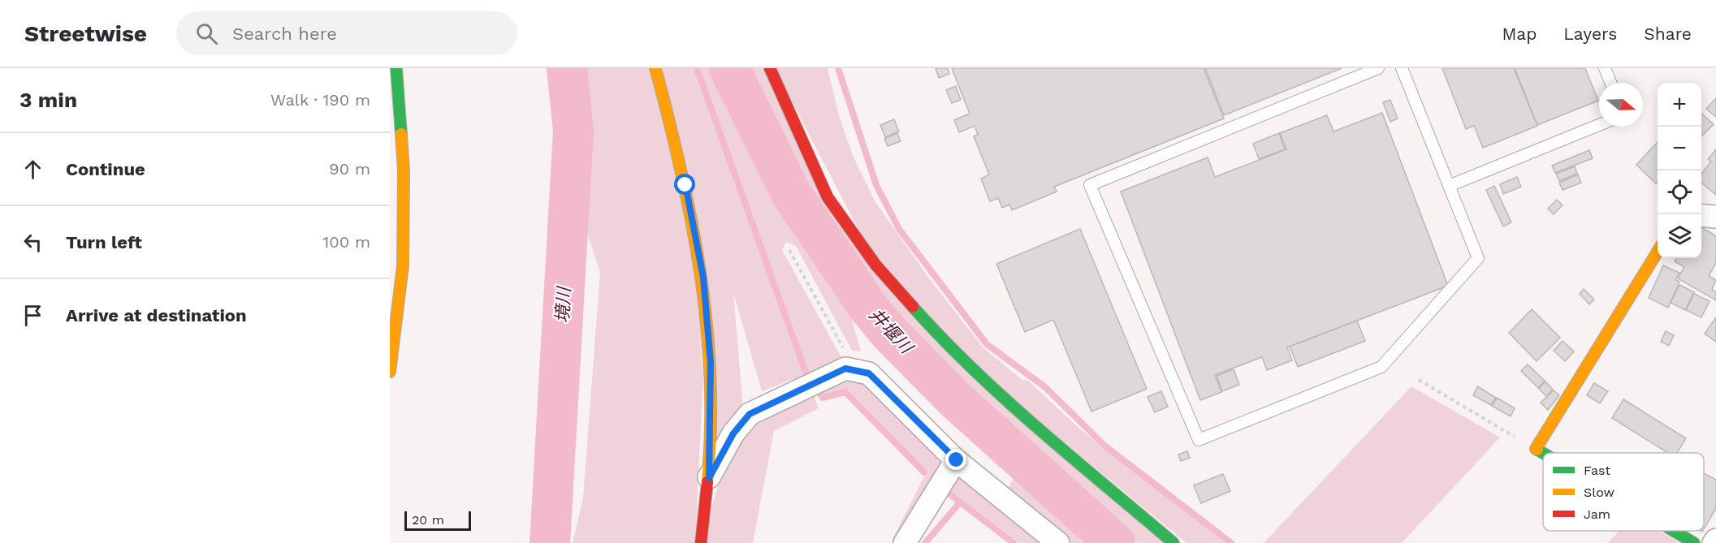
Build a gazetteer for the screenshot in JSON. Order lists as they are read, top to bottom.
{
  "water": ["境川", "井堰川"],
  "legend": ["Fast", "Slow", "Jam"],
  "scale_bar": "20 m",
  "north": "right",
  "page": {
    "header": "Streetwise",
    "search": "Search here",
    "nav": ["Map", "Layers", "Share"],
    "heading": ["3 min", "Walk · 190 m"],
    "map_buttons": ["+", "−"],
    "list": [
      ["Continue", "90 m"],
      ["Turn left", "100 m"],
      "Arrive at destination"
    ],
    "scale": "20 m"
  }
}
